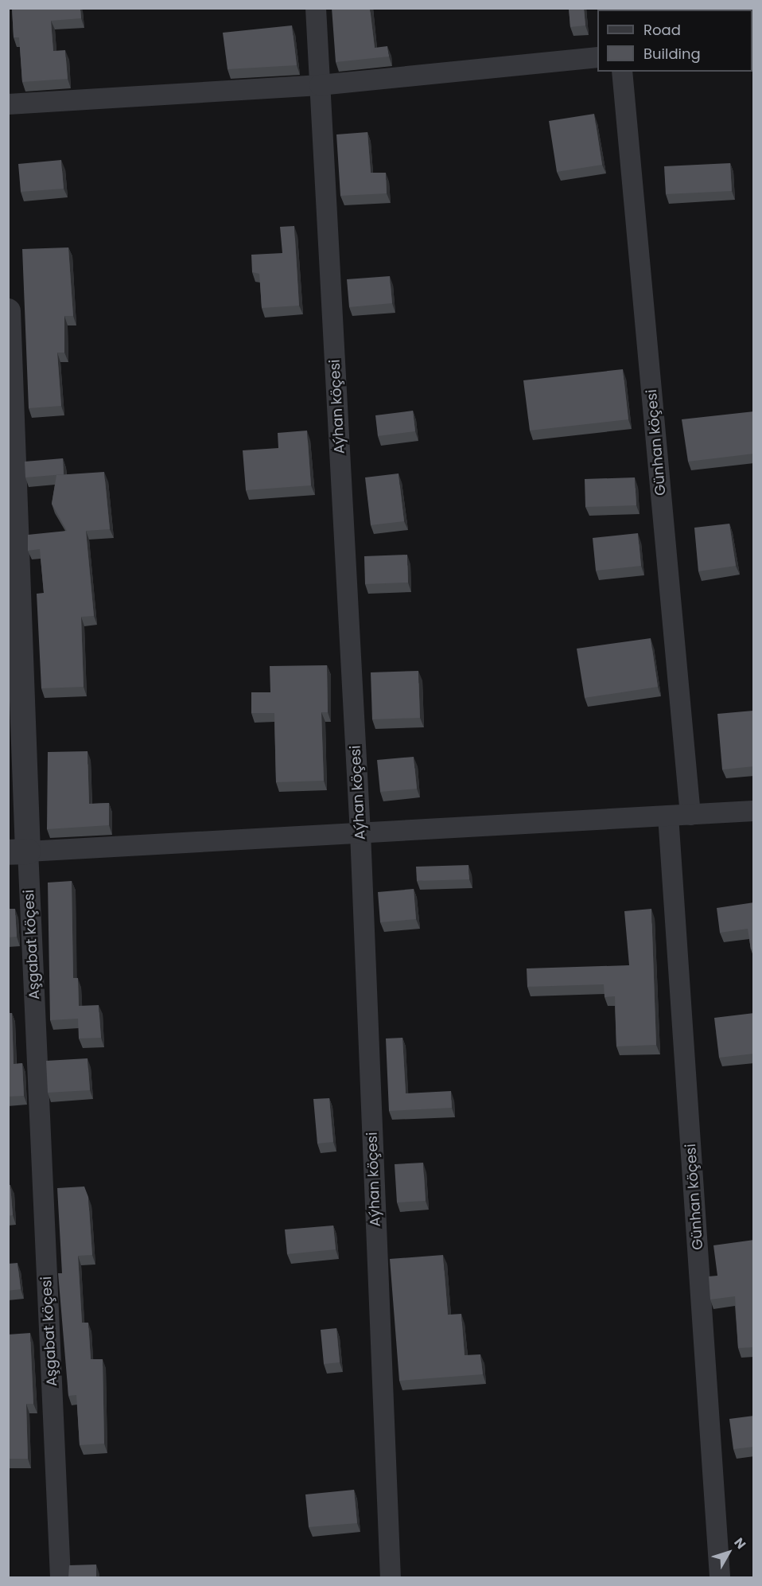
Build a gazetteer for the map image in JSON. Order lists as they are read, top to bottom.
{
  "streets": {
    "street": ["Aýhan köçesi", "Günhan köçesi", "Aşgabat köçesi"]
  },
  "legend": ["Road", "Building"],
  "north": "top right"
}
